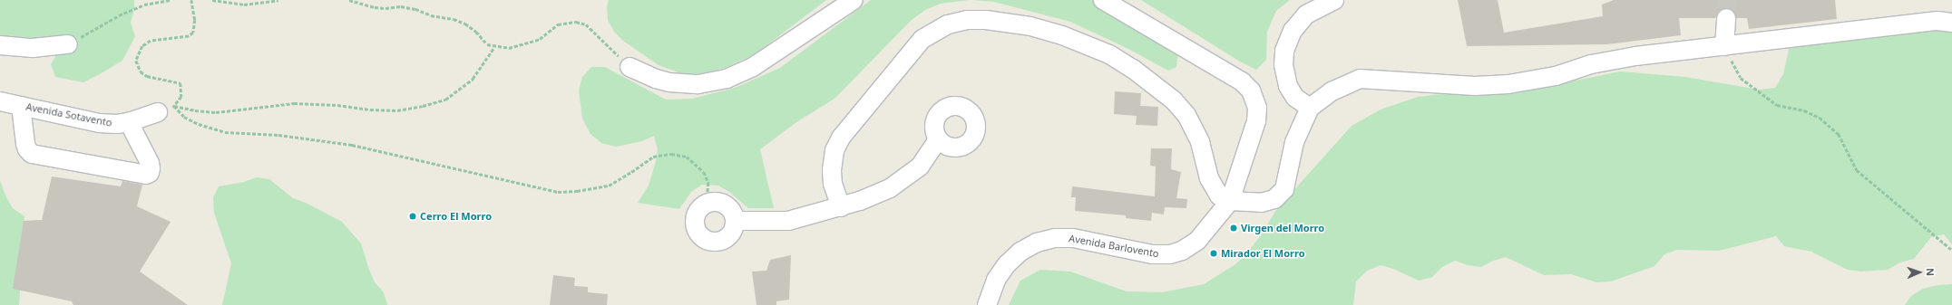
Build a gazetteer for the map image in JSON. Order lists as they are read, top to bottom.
{
  "streets": {
    "street": ["Avenida Sotavento", "Avenida Barlovento"]
  },
  "places": ["Cerro El Morro", "Virgen del Morro", "Mirador El Morro"],
  "north": "right"
}
